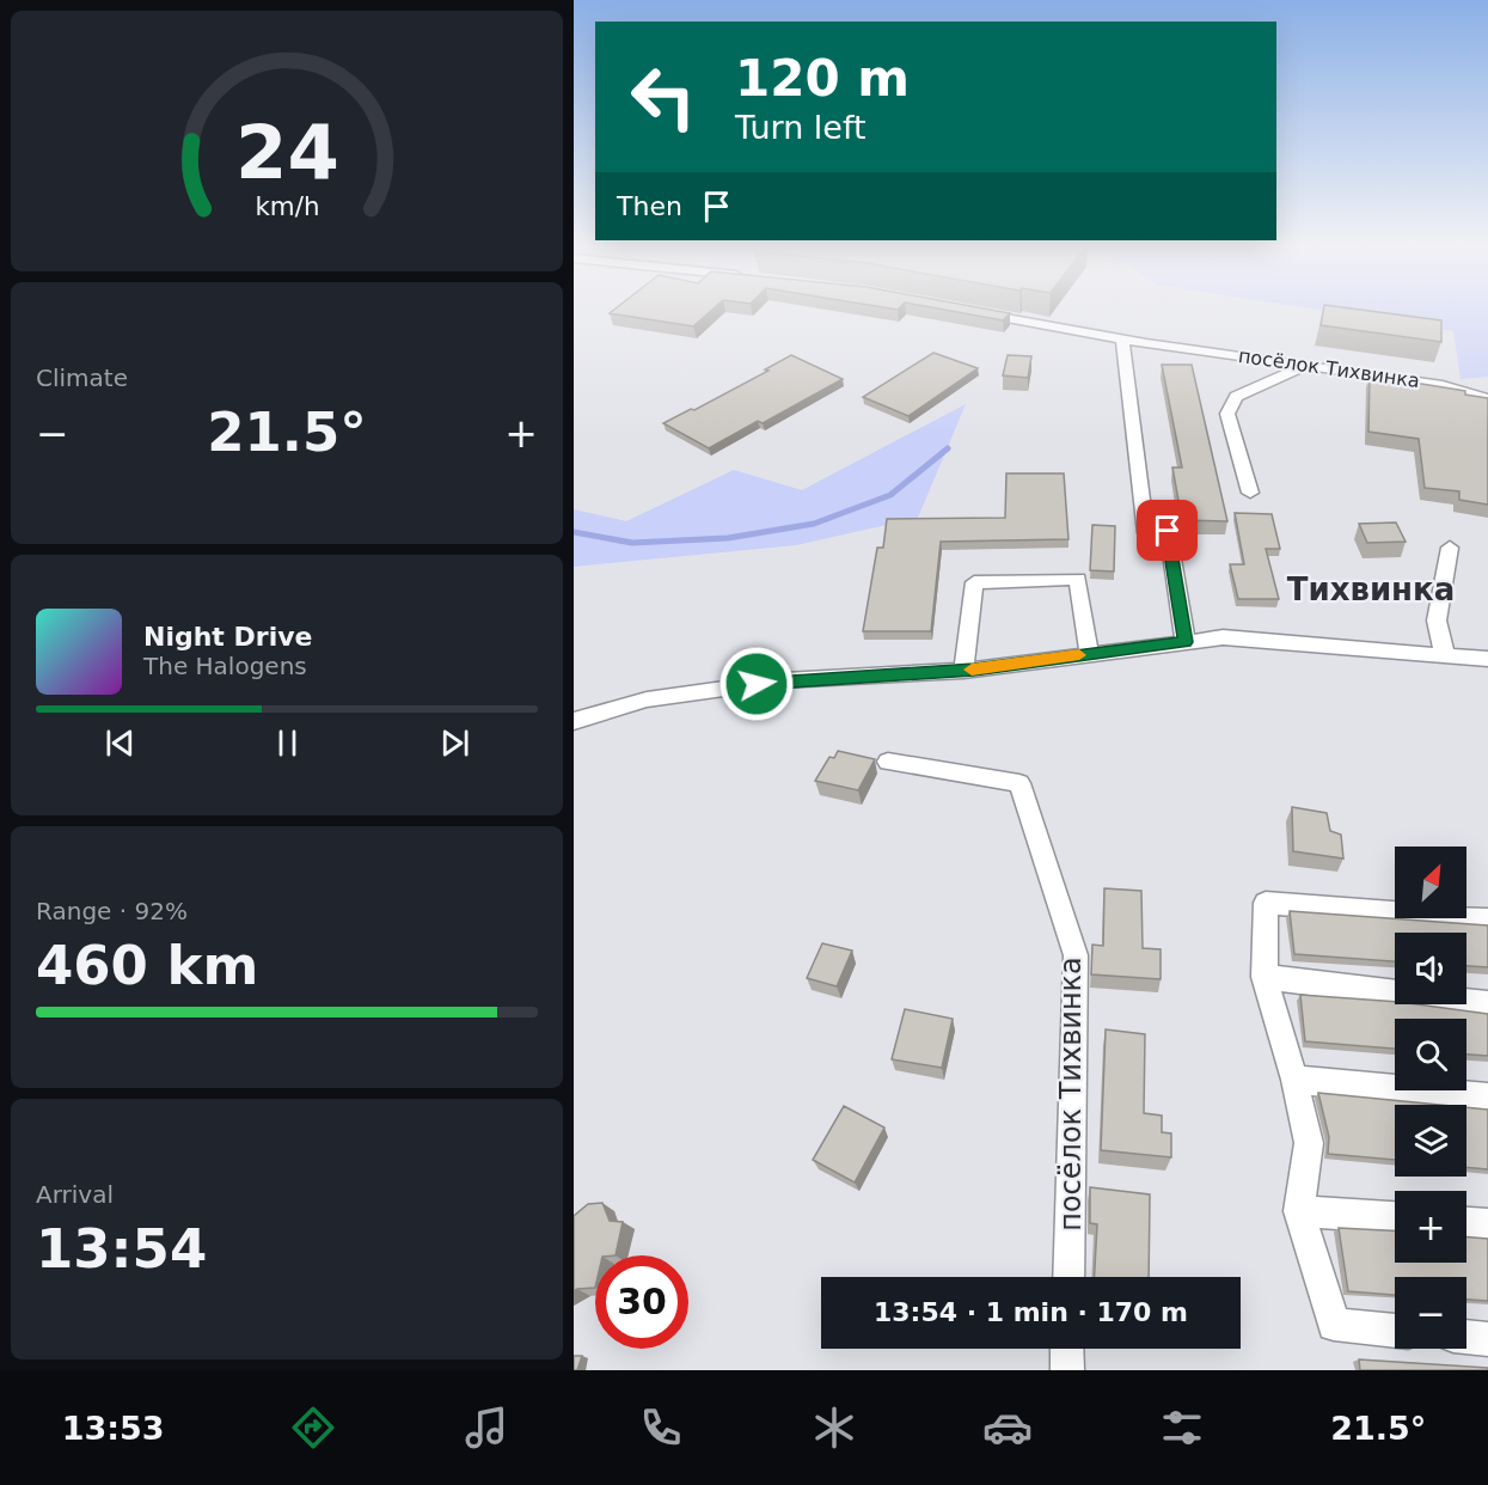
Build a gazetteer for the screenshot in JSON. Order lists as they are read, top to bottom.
{
  "streets": {
    "street": ["посёлок Тихвинка"]
  },
  "districts": ["Тихвинка"],
  "north": "top right",
  "page": {
    "turn": ["120 m", "Turn left"],
    "then": "Then",
    "tile": [
      "Climate",
      ["Range · 92%", "460 km"],
      ["Arrival", "13:54"]
    ],
    "heat": ["−", "21.5°", "+"],
    "song": ["Night Drive", "The Halogens"],
    "map_buttons": ["+", "−"],
    "limit": "30",
    "trip": "13:54 · 1 min · 170 m",
    "tabs": ["13:53", "21.5°"],
    "gauge": ["24", "km/h"]
  }
}
